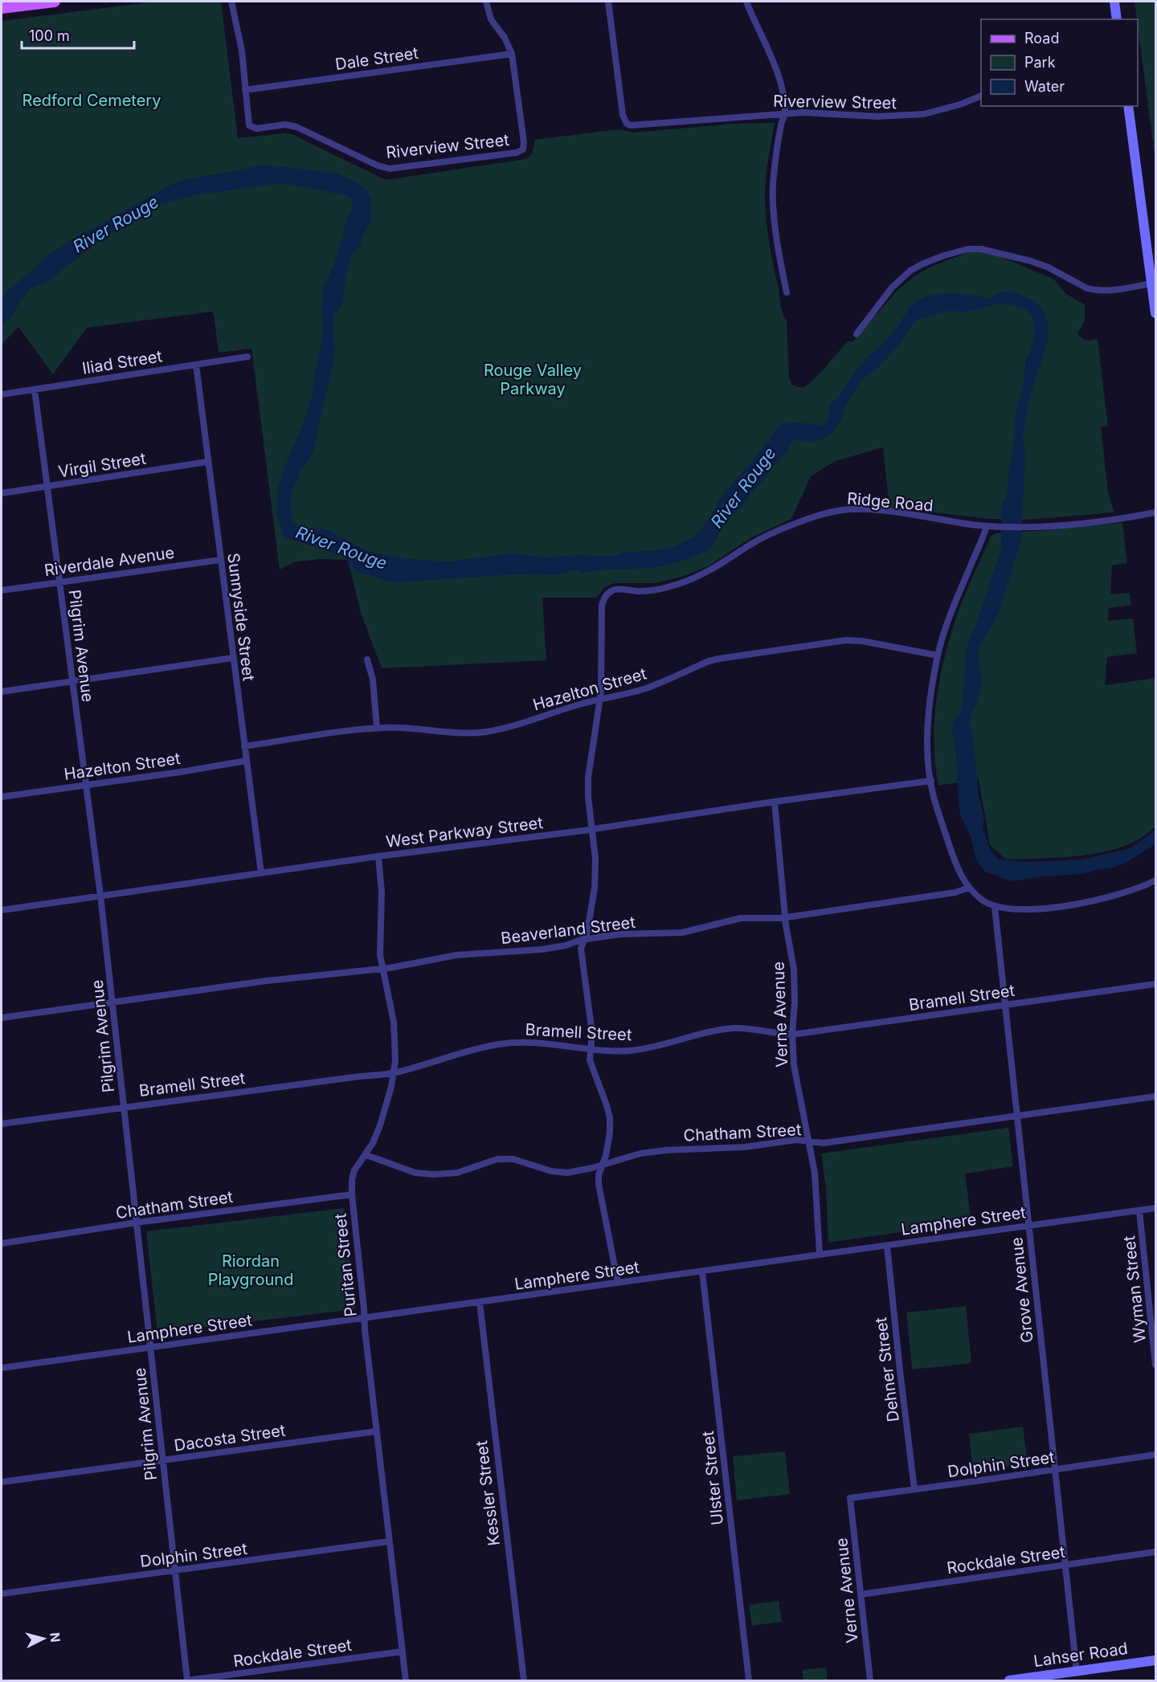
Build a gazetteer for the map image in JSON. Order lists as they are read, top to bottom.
{
  "streets": {
    "main road": ["Lahser Road"],
    "street": [
      "Dale Street",
      "Riverview Street",
      "Iliad Street",
      "Virgil Street",
      "Ridge Road",
      "Riverdale Avenue",
      "Sunnyside Street",
      "Pilgrim Avenue",
      "Hazelton Street",
      "West Parkway Street",
      "Beaverland Street",
      "Bramell Street",
      "Verne Avenue",
      "Chatham Street",
      "Lamphere Street",
      "Puritan Street",
      "Wyman Street",
      "Grove Avenue",
      "Dehner Street",
      "Dacosta Street",
      "Dolphin Street",
      "Ulster Street",
      "Kessler Street",
      "Rockdale Street"
    ]
  },
  "crossings": [
    ["Dale Street", "Riverview Street"],
    ["Iliad Street", "Sunnyside Street"],
    ["Iliad Street", "Pilgrim Avenue"],
    ["Virgil Street", "Sunnyside Street"],
    ["Virgil Street", "Pilgrim Avenue"],
    ["Ridge Road", "Hazelton Street"],
    ["Riverdale Avenue", "Sunnyside Street"],
    ["Riverdale Avenue", "Pilgrim Avenue"],
    ["Sunnyside Street", "Hazelton Street"],
    ["Sunnyside Street", "West Parkway Street"],
    ["Pilgrim Avenue", "Hazelton Street"],
    ["Pilgrim Avenue", "West Parkway Street"],
    ["Pilgrim Avenue", "Beaverland Street"],
    ["Pilgrim Avenue", "Bramell Street"],
    ["Pilgrim Avenue", "Chatham Street"],
    ["Pilgrim Avenue", "Lamphere Street"],
    ["Pilgrim Avenue", "Dacosta Street"],
    ["Pilgrim Avenue", "Dolphin Street"],
    ["Pilgrim Avenue", "Rockdale Street"],
    ["West Parkway Street", "Verne Avenue"],
    ["West Parkway Street", "Puritan Street"],
    ["Beaverland Street", "Verne Avenue"],
    ["Beaverland Street", "Puritan Street"],
    ["Bramell Street", "Verne Avenue"],
    ["Bramell Street", "Puritan Street"],
    ["Bramell Street", "Grove Avenue"],
    ["Verne Avenue", "Chatham Street"],
    ["Verne Avenue", "Lamphere Street"],
    ["Verne Avenue", "Dolphin Street"],
    ["Verne Avenue", "Rockdale Street"],
    ["Chatham Street", "Puritan Street"],
    ["Chatham Street", "Grove Avenue"],
    ["Lamphere Street", "Puritan Street"],
    ["Lamphere Street", "Wyman Street"],
    ["Lamphere Street", "Grove Avenue"],
    ["Lamphere Street", "Dehner Street"],
    ["Lamphere Street", "Ulster Street"],
    ["Lamphere Street", "Kessler Street"],
    ["Puritan Street", "Dacosta Street"],
    ["Puritan Street", "Dolphin Street"],
    ["Puritan Street", "Rockdale Street"],
    ["Grove Avenue", "Dolphin Street"],
    ["Grove Avenue", "Rockdale Street"],
    ["Grove Avenue", "Lahser Road"],
    ["Dehner Street", "Dolphin Street"]
  ],
  "water": ["River Rouge"],
  "parks": ["Redford Cemetery", "Rouge Valley Parkway", "Riordan Playground"],
  "legend": ["Road", "Park", "Water"],
  "scale_bar": "100 m",
  "north": "right"
}
